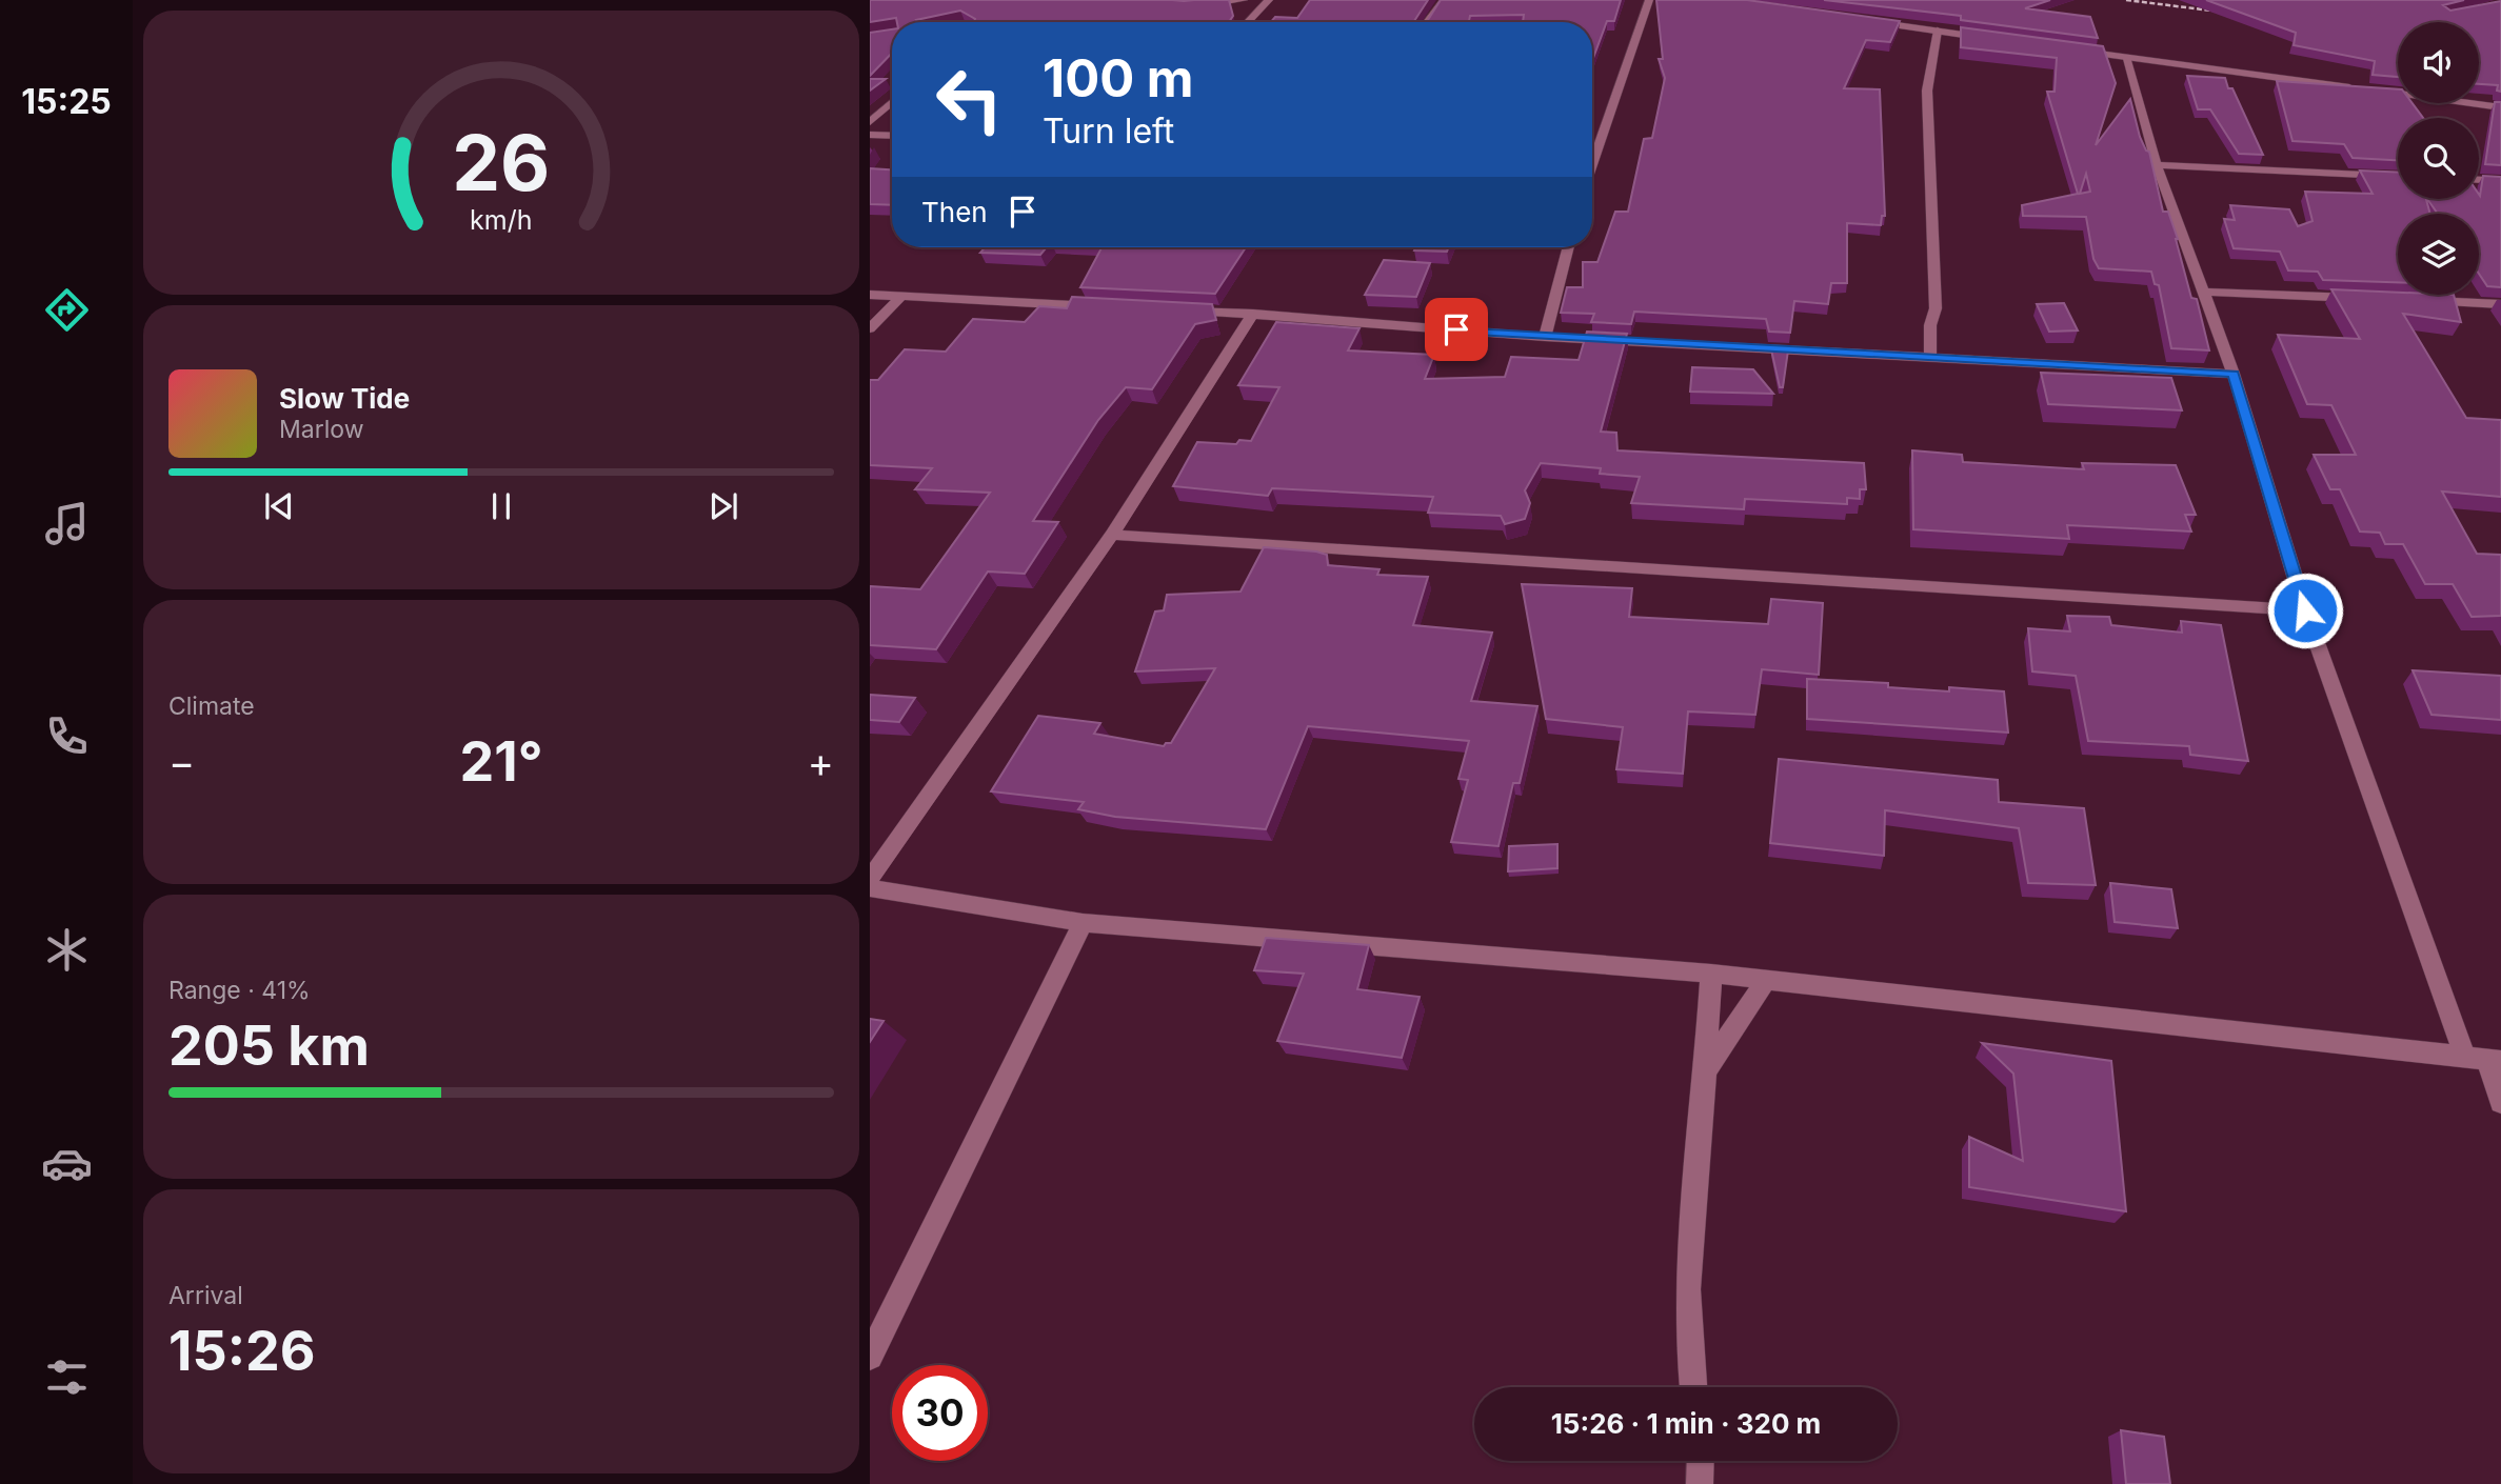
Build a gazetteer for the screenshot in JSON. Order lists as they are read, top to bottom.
{
  "page": {
    "tabs": "15:25",
    "turn": ["100 m", "Turn left"],
    "then": "Then",
    "song": ["Slow Tide", "Marlow"],
    "tile": [
      "Climate",
      ["Range · 41%", "205 km"],
      ["Arrival", "15:26"]
    ],
    "heat": ["−", "21°", "+"],
    "limit": "30",
    "trip": "15:26 · 1 min · 320 m",
    "gauge": ["26", "km/h"]
  }
}
